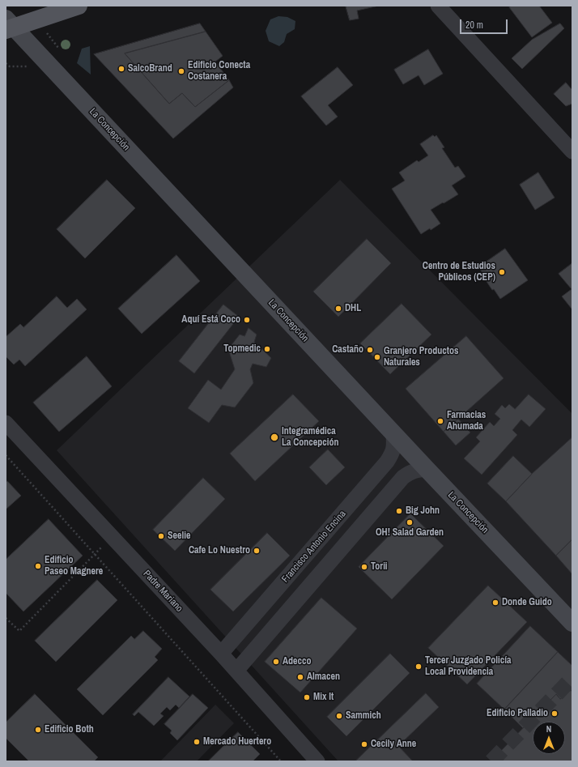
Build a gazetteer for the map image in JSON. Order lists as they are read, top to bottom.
{
  "streets": {
    "street": ["La Concepción", "Francisco Antonio Encina", "Padre Mariano"]
  },
  "crossings": [
    ["La Concepción", "Francisco Antonio Encina"],
    ["Francisco Antonio Encina", "Padre Mariano"]
  ],
  "places": [
    "SalcoBrand",
    "Edificio Conecta Costanera",
    "Centro de Estudios Públicos (CEP)",
    "DHL",
    "Aquí Está Coco",
    "Topmedic",
    "Castaño",
    "Granjero Productos Naturales",
    "Farmacias Ahumada",
    "Integramédica La Concepción",
    "Big John",
    "OH! Salad Garden",
    "Seelie",
    "Cafe Lo Nuestro",
    "Edificio Paseo Magnere",
    "Torii",
    "Donde Guido",
    "Adecco",
    "Tercer Juzgado Policía Local Providencia",
    "Almacen",
    "Mix It",
    "Edificio Palladio",
    "Sammich",
    "Edificio Both",
    "Mercado Huertero",
    "Cecily Anne"
  ],
  "scale_bar": "20 m",
  "north": "top"
}
